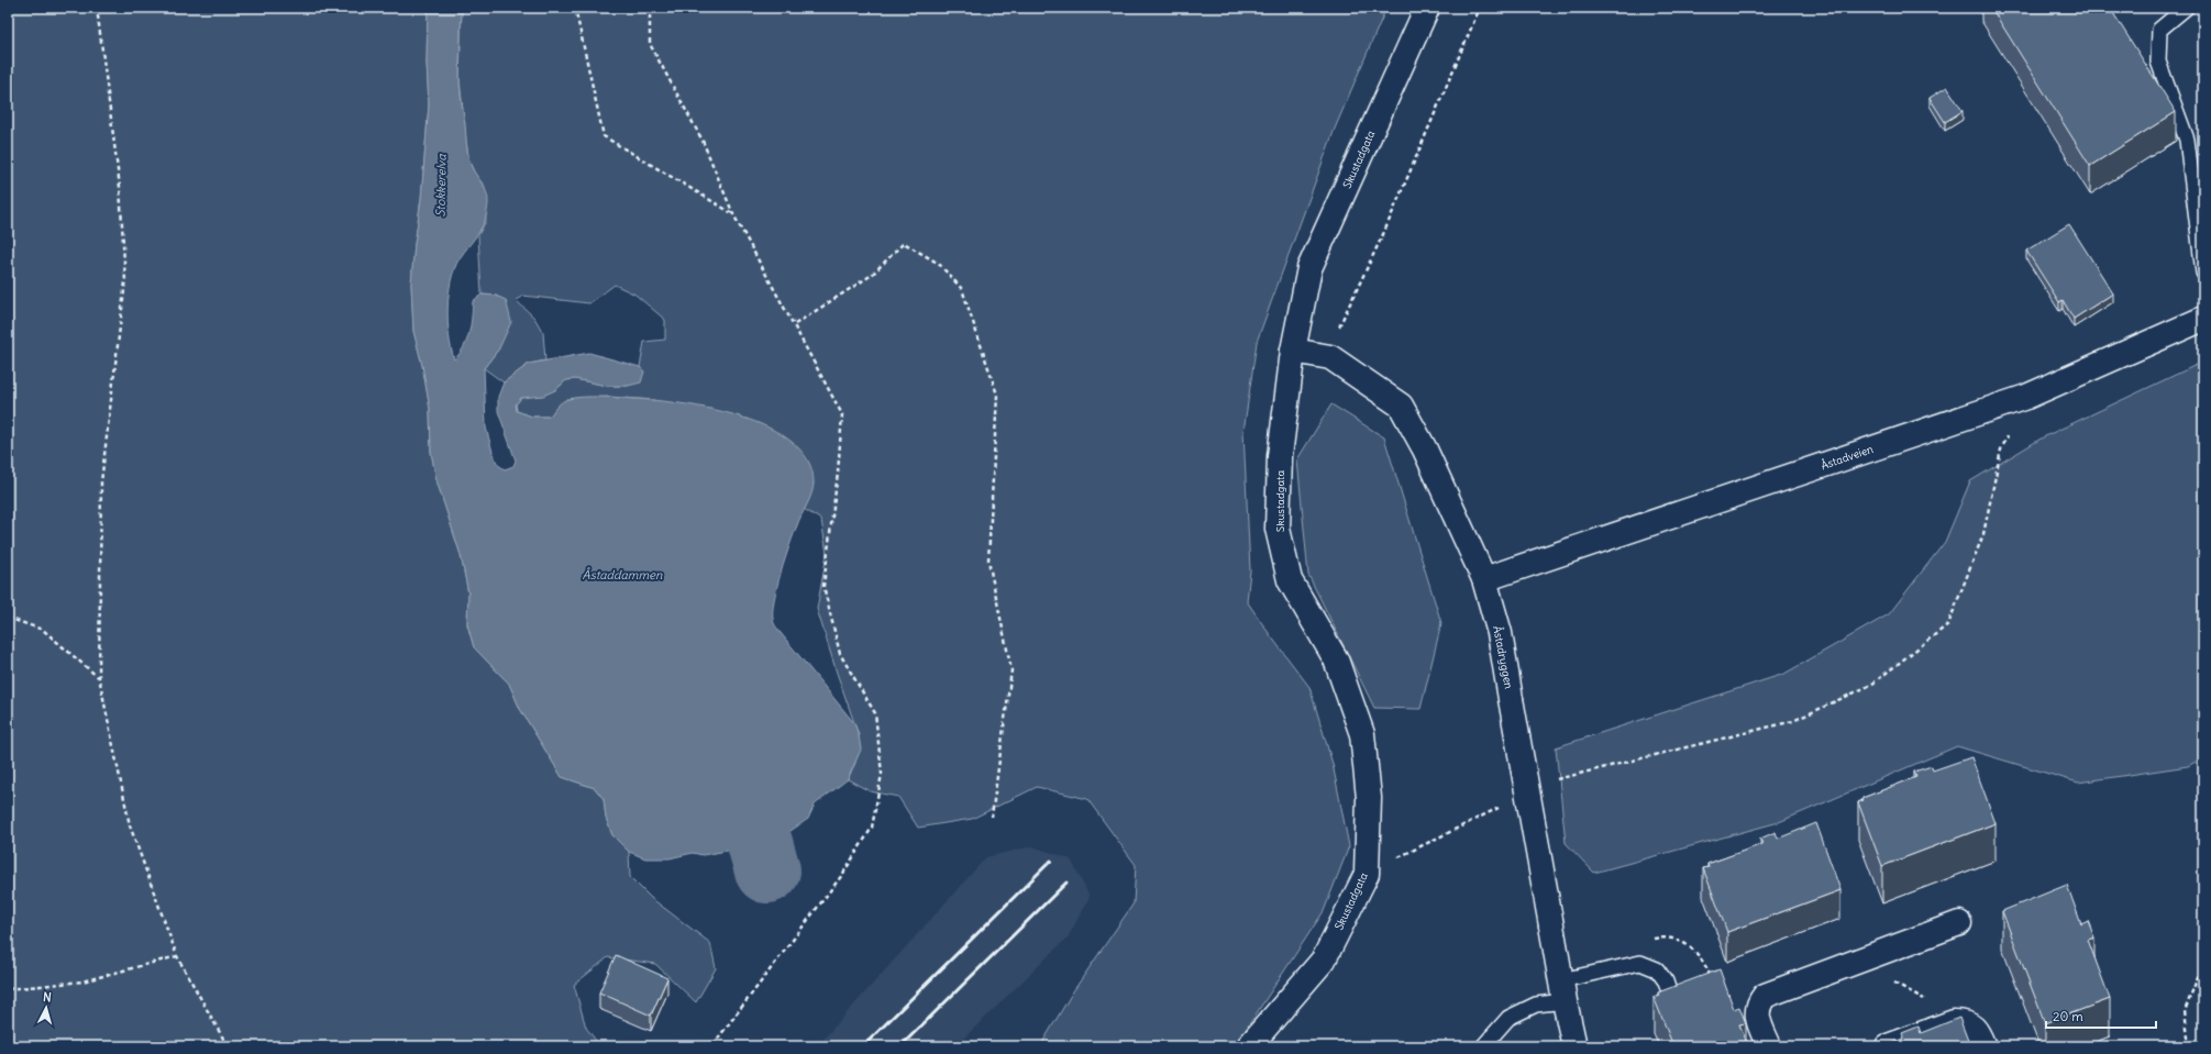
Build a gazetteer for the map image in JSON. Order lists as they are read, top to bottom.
{
  "streets": {
    "street": ["Skustadgata", "Åstadveien", "Åstadryggen"]
  },
  "crossings": [
    ["Skustadgata", "Åstadryggen"],
    ["Åstadveien", "Åstadryggen"]
  ],
  "water": ["Stokkerelva", "Åstaddammen"],
  "scale_bar": "20 m",
  "north": "top"
}
